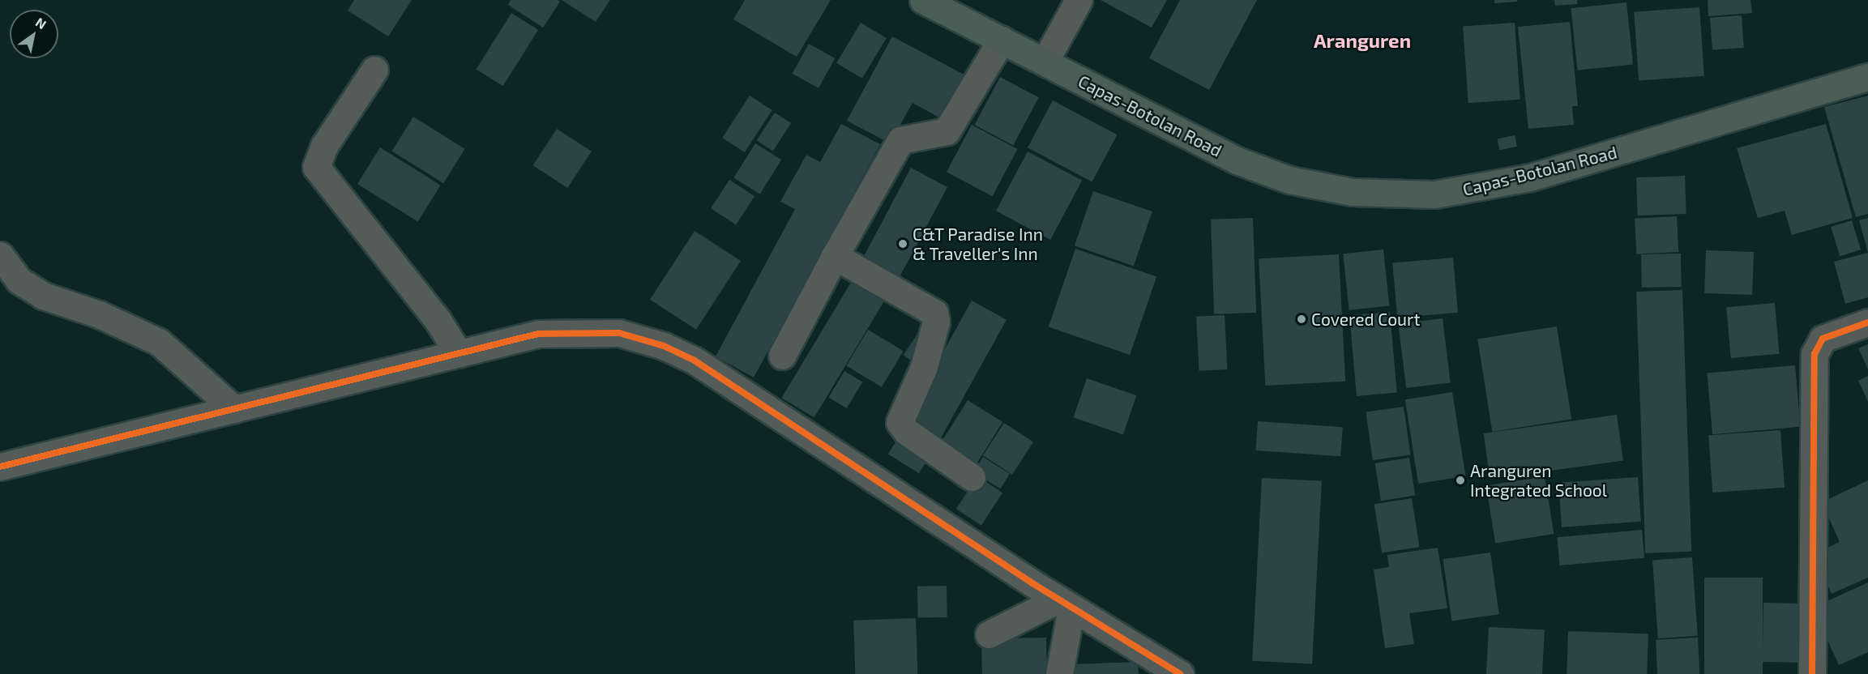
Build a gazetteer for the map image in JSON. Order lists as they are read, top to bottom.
{
  "streets": {
    "main road": ["Capas-Botolan Road"]
  },
  "districts": ["Aranguren"],
  "places": ["C&T Paradise Inn & Traveller's Inn", "Covered Court", "Aranguren Integrated School"],
  "north": "top right"
}
